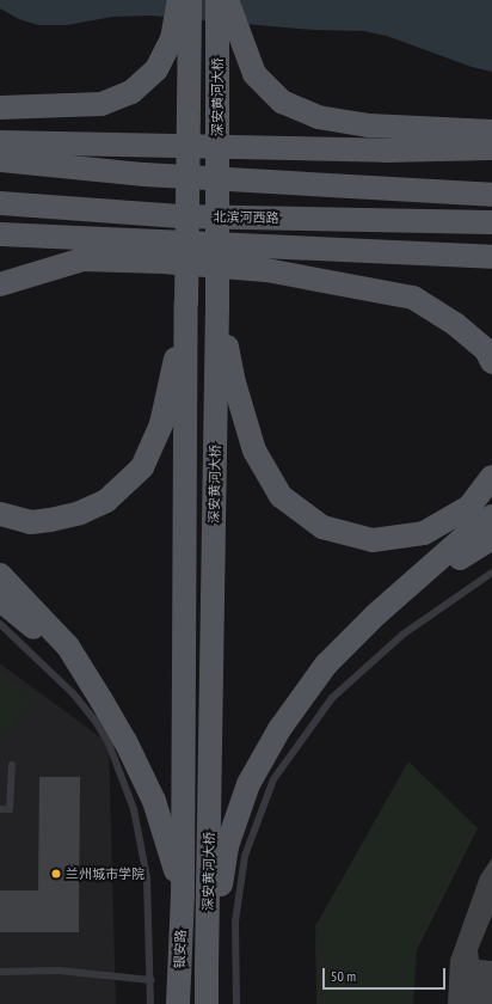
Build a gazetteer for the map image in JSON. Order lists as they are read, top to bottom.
{
  "streets": {
    "main road": ["深安黄河大桥", "北滨河西路", "银安路"]
  },
  "crossings": [
    ["深安黄河大桥", "银安路"]
  ],
  "places": ["兰州城市学院"],
  "scale_bar": "50 m"
}
